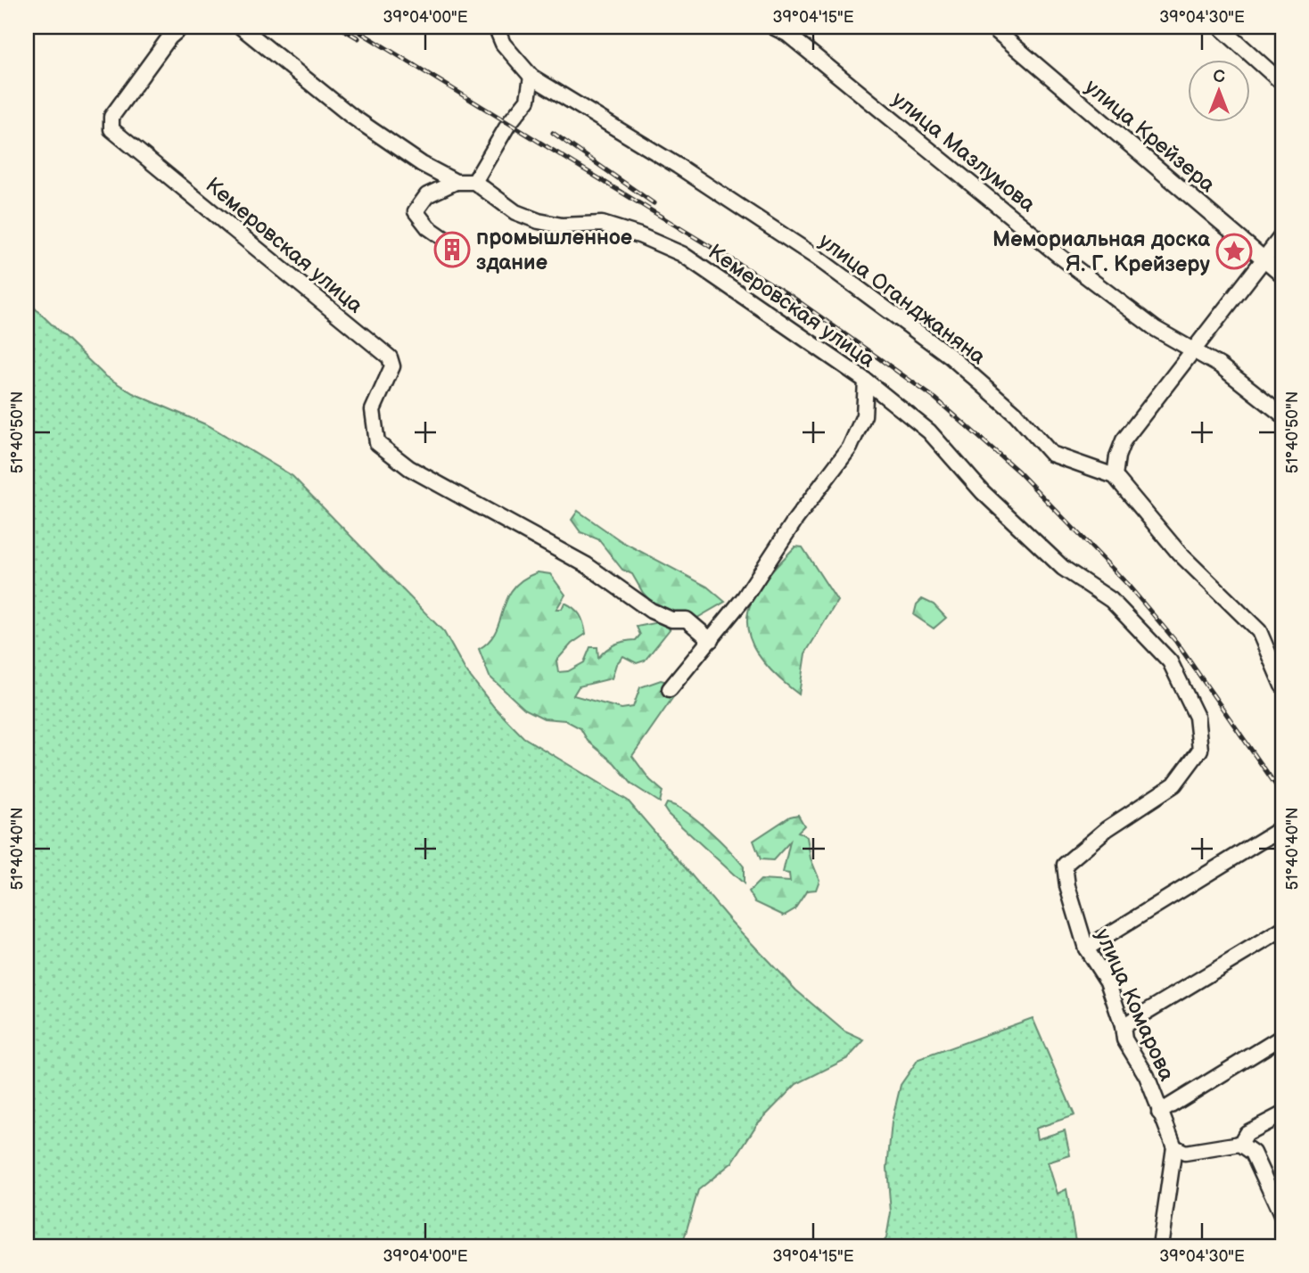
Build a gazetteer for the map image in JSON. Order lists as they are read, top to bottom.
{
  "streets": {
    "street": [
      "улица Крейзера",
      "улица Мазлумова",
      "Кемеровская улица",
      "улица Оганджаняна",
      "улица Комарова"
    ]
  },
  "crossings": [
    ["Кемеровская улица", "улица Комарова"]
  ],
  "places": {
    "building": ["промышленное здание"],
    "place": ["Мемориальная доска Я. Г. Крейзеру"]
  },
  "north": "top",
  "coordinates": [
    "39°04'00\"E",
    "39°04'15\"E",
    "39°04'30\"E",
    "51°40'50\"N",
    "51°40'40\"N"
  ]
}
